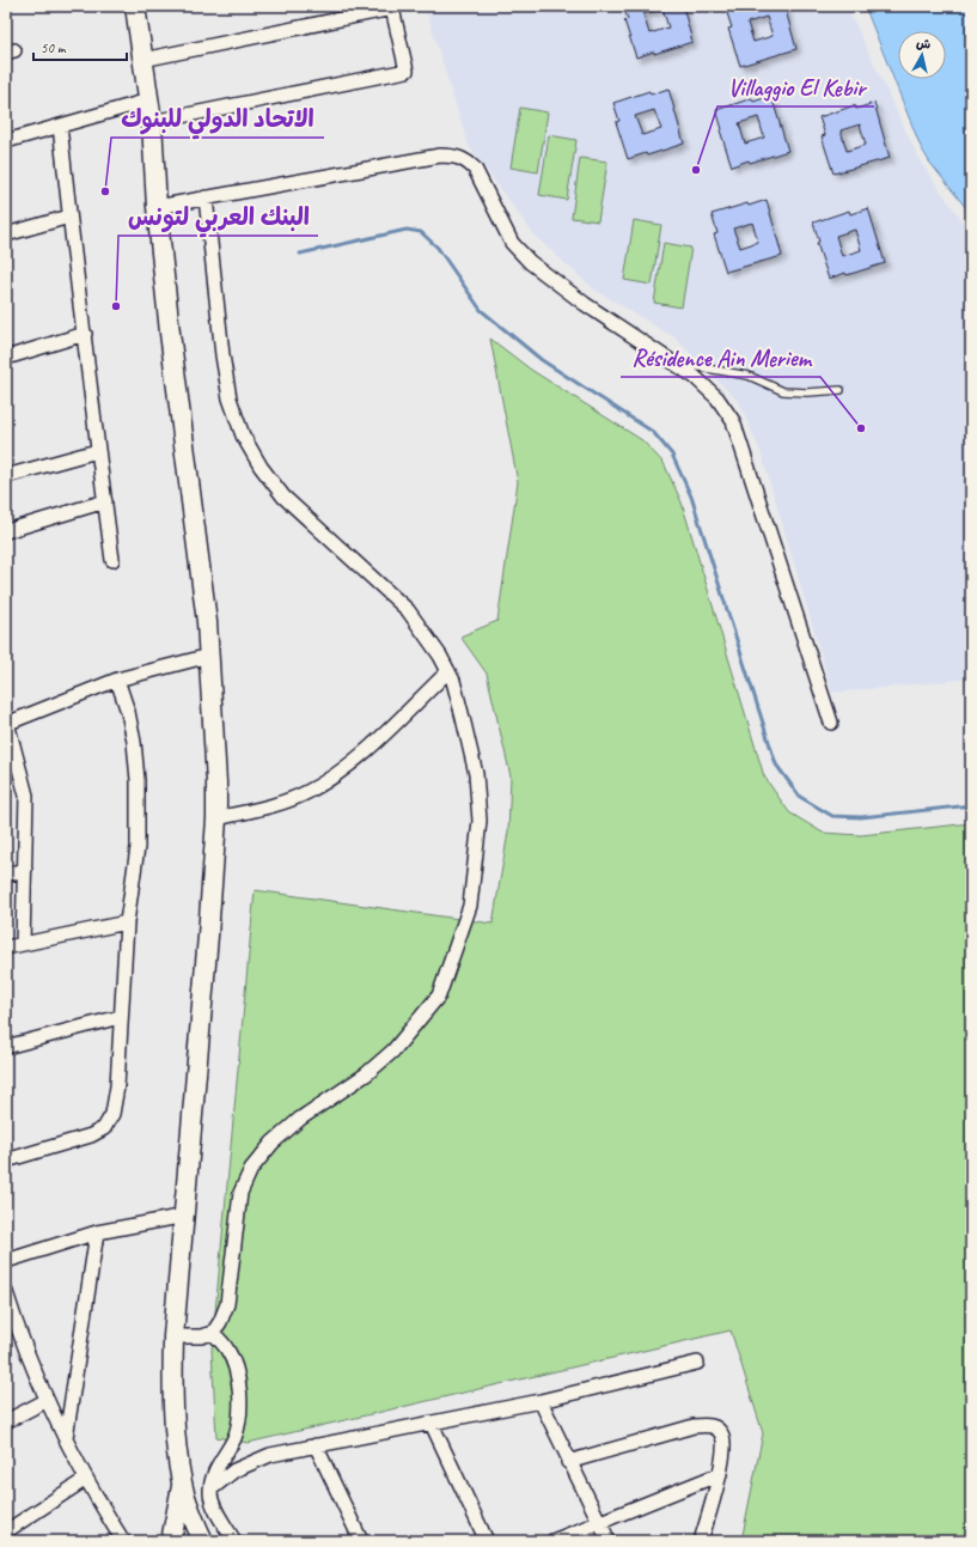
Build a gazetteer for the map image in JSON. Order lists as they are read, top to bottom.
{
  "places": [
    "Villaggio El Kebir",
    "الاتحاد الدولي للبنوك",
    "البنك العربي لتونس",
    "Résidence Ain Meriem"
  ],
  "scale_bar": "50 m",
  "north": "top"
}
